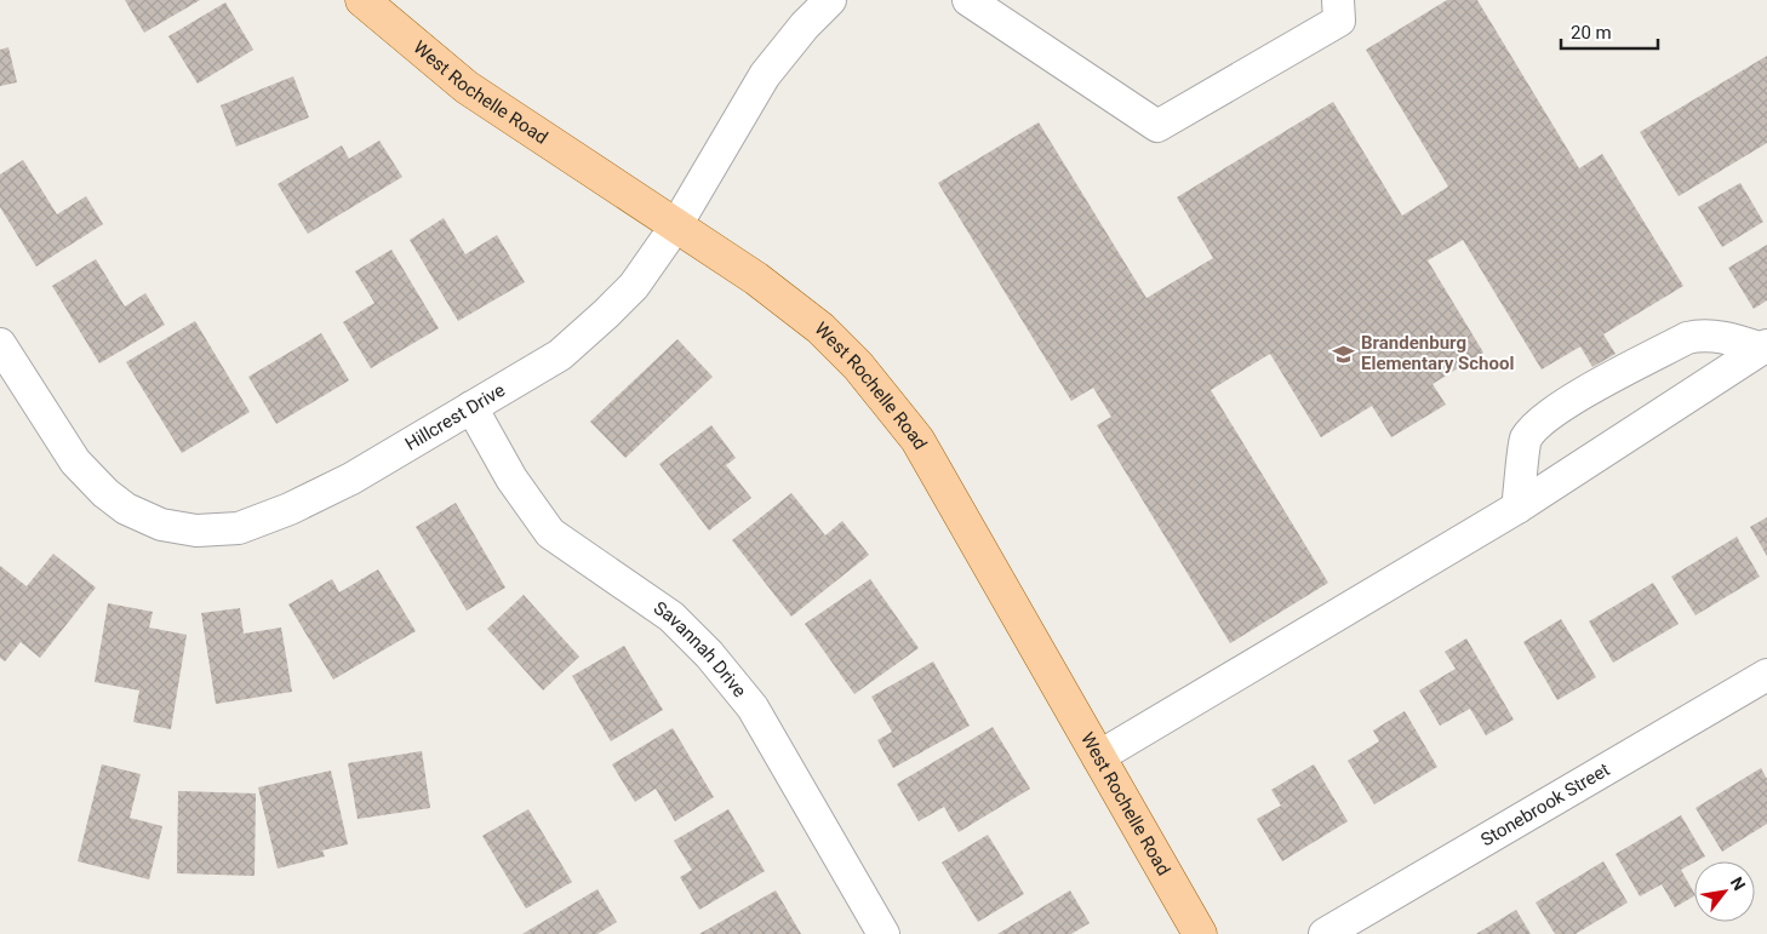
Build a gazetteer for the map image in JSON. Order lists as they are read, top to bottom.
{
  "streets": {
    "main road": ["West Rochelle Road"],
    "street": ["Hillcrest Drive", "Savannah Drive", "Stonebrook Street"]
  },
  "crossings": [
    ["West Rochelle Road", "Hillcrest Drive"],
    ["Hillcrest Drive", "Savannah Drive"]
  ],
  "places": {
    "school or university": ["Brandenburg Elementary School"]
  },
  "scale_bar": "20 m",
  "north": "top right"
}
